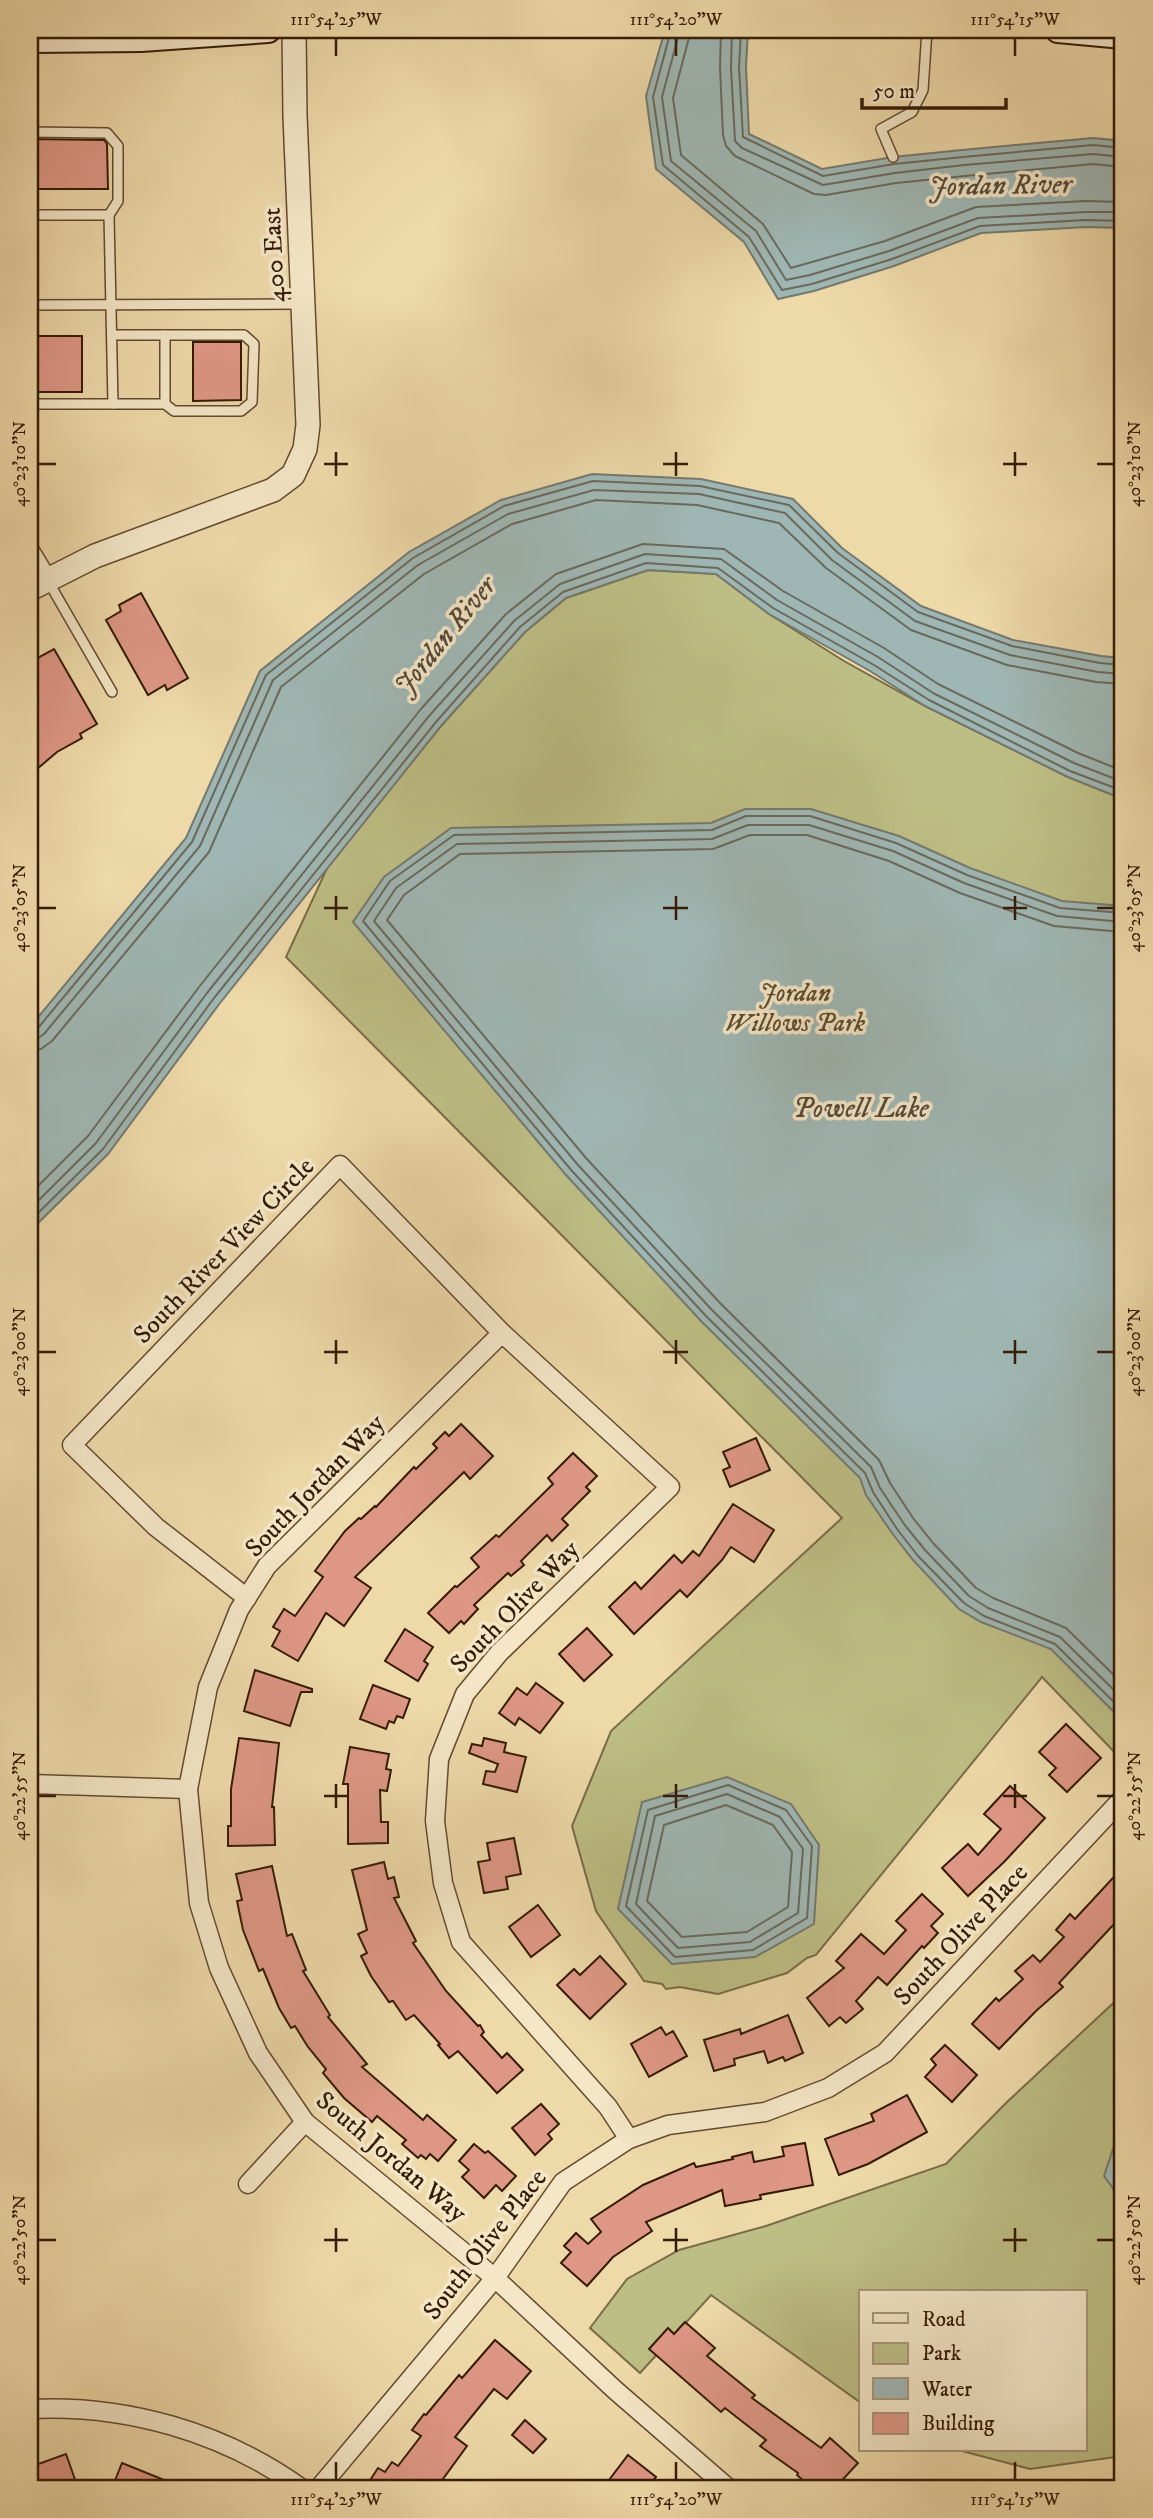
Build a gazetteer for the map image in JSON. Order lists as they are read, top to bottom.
{
  "streets": {
    "street": [
      "400 East",
      "South River View Circle",
      "South Jordan Way",
      "South Olive Way",
      "South Olive Place"
    ]
  },
  "crossings": [
    ["South River View Circle", "South Jordan Way"],
    ["South River View Circle", "South Olive Way"],
    ["South Jordan Way", "South Olive Place"],
    ["South Olive Way", "South Olive Place"]
  ],
  "water": ["Jordan River", "Powell Lake"],
  "parks": ["Jordan Willows Park"],
  "legend": [
    "Road",
    "Park",
    "Water",
    "Building"
  ],
  "scale_bar": "50 m",
  "coordinates": [
    "111°54'25\"W",
    "111°54'20\"W",
    "111°54'15\"W",
    "40°23'10\"N",
    "40°23'05\"N",
    "40°23'00\"N",
    "40°22'55\"N",
    "40°22'50\"N"
  ]
}
